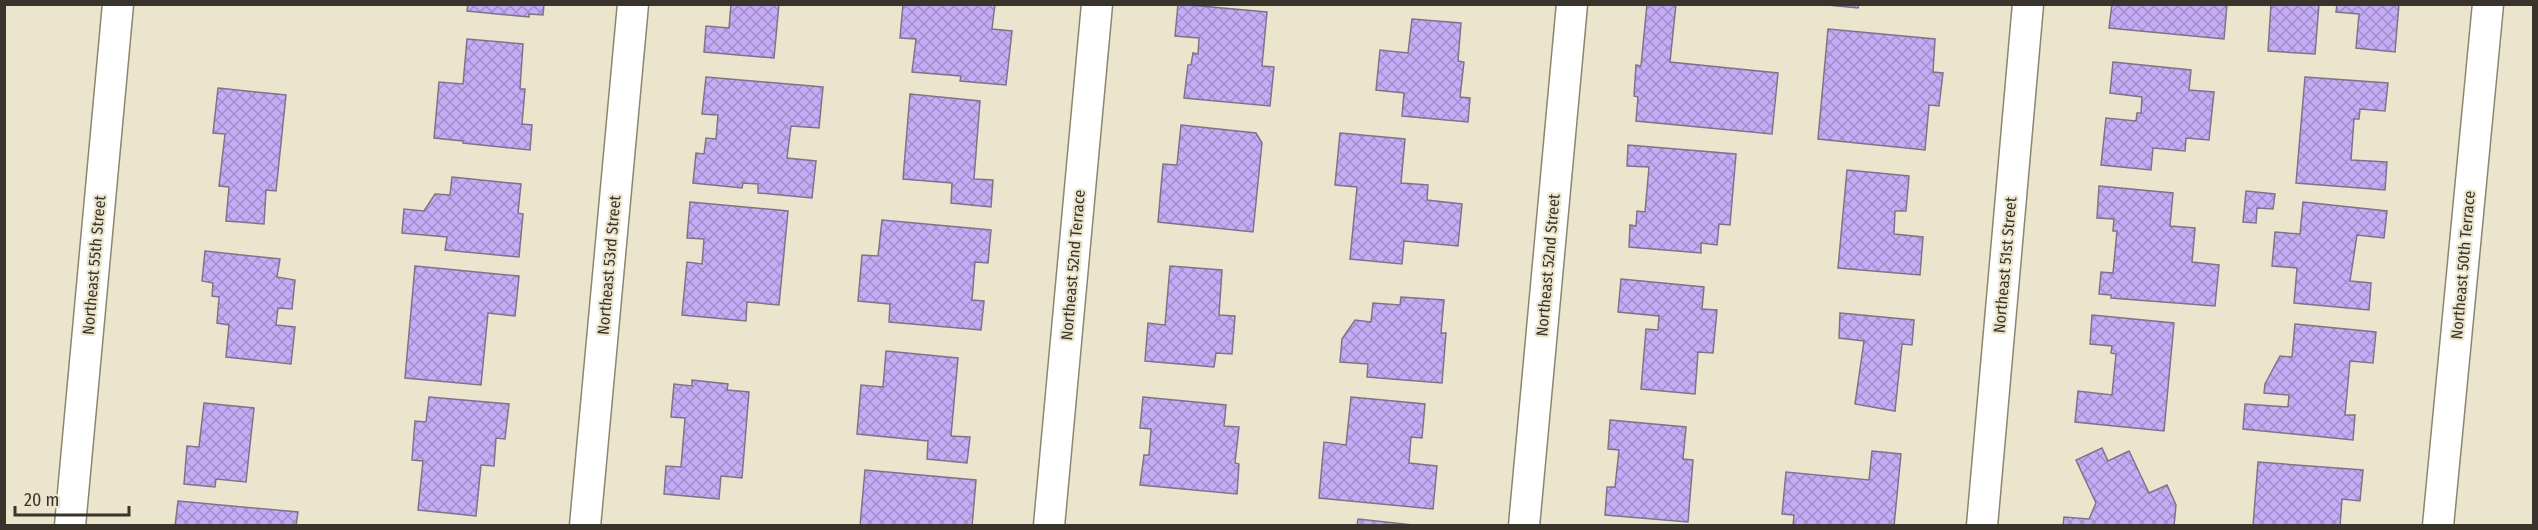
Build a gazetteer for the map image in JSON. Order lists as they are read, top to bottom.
{
  "streets": {
    "street": [
      "Northeast 55th Street",
      "Northeast 53rd Street",
      "Northeast 52nd Terrace",
      "Northeast 52nd Street",
      "Northeast 51st Street",
      "Northeast 50th Terrace"
    ]
  },
  "scale_bar": "20 m"
}
